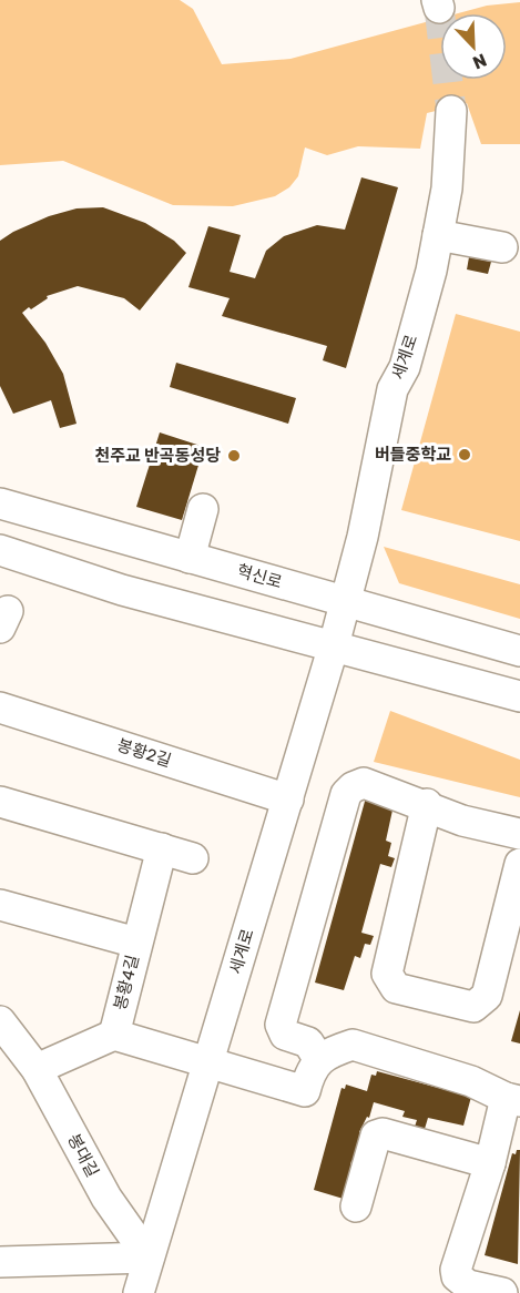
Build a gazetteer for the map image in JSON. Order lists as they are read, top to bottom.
{
  "streets": {
    "street": [
      "세계로",
      "혁신로",
      "봉황2길",
      "봉황4길",
      "봉대길"
    ]
  },
  "crossings": [
    ["세계로", "혁신로"],
    ["세계로", "봉황2길"],
    ["세계로", "봉대길"]
  ],
  "places": ["버들중학교", "천주교 반곡동성당"],
  "north": "bottom right"
}
